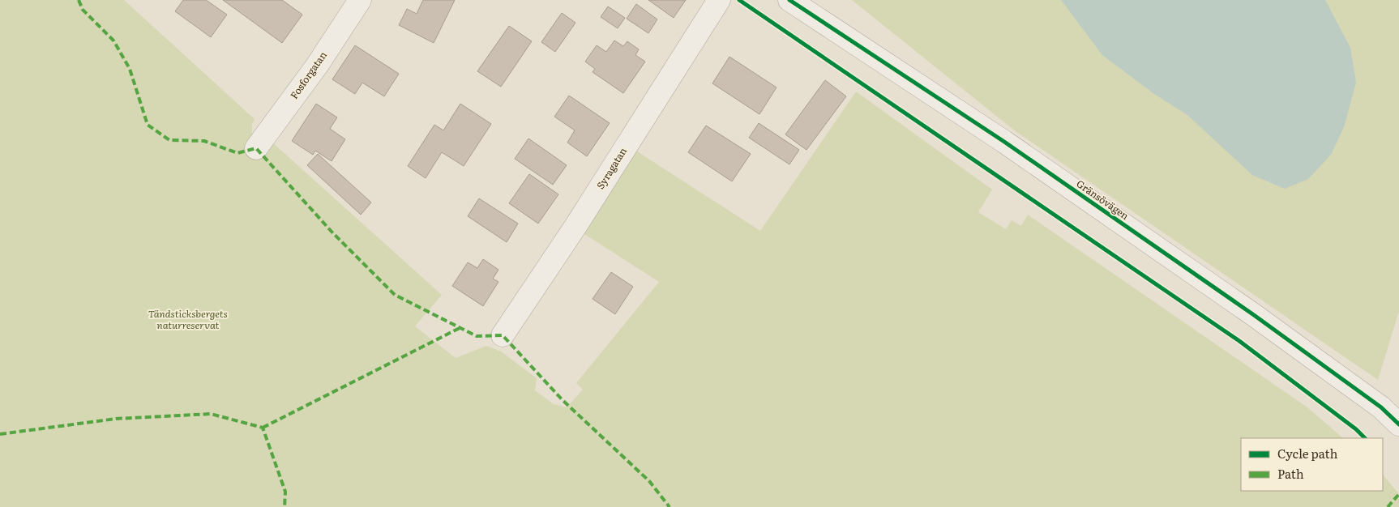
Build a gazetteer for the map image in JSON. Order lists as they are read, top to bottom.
{
  "streets": {
    "street": ["Fosforgatan", "Syragatan", "Gränsövägen"]
  },
  "parks": ["Tändsticksbergets naturreservat"],
  "legend": ["Cycle path", "Path"]
}
